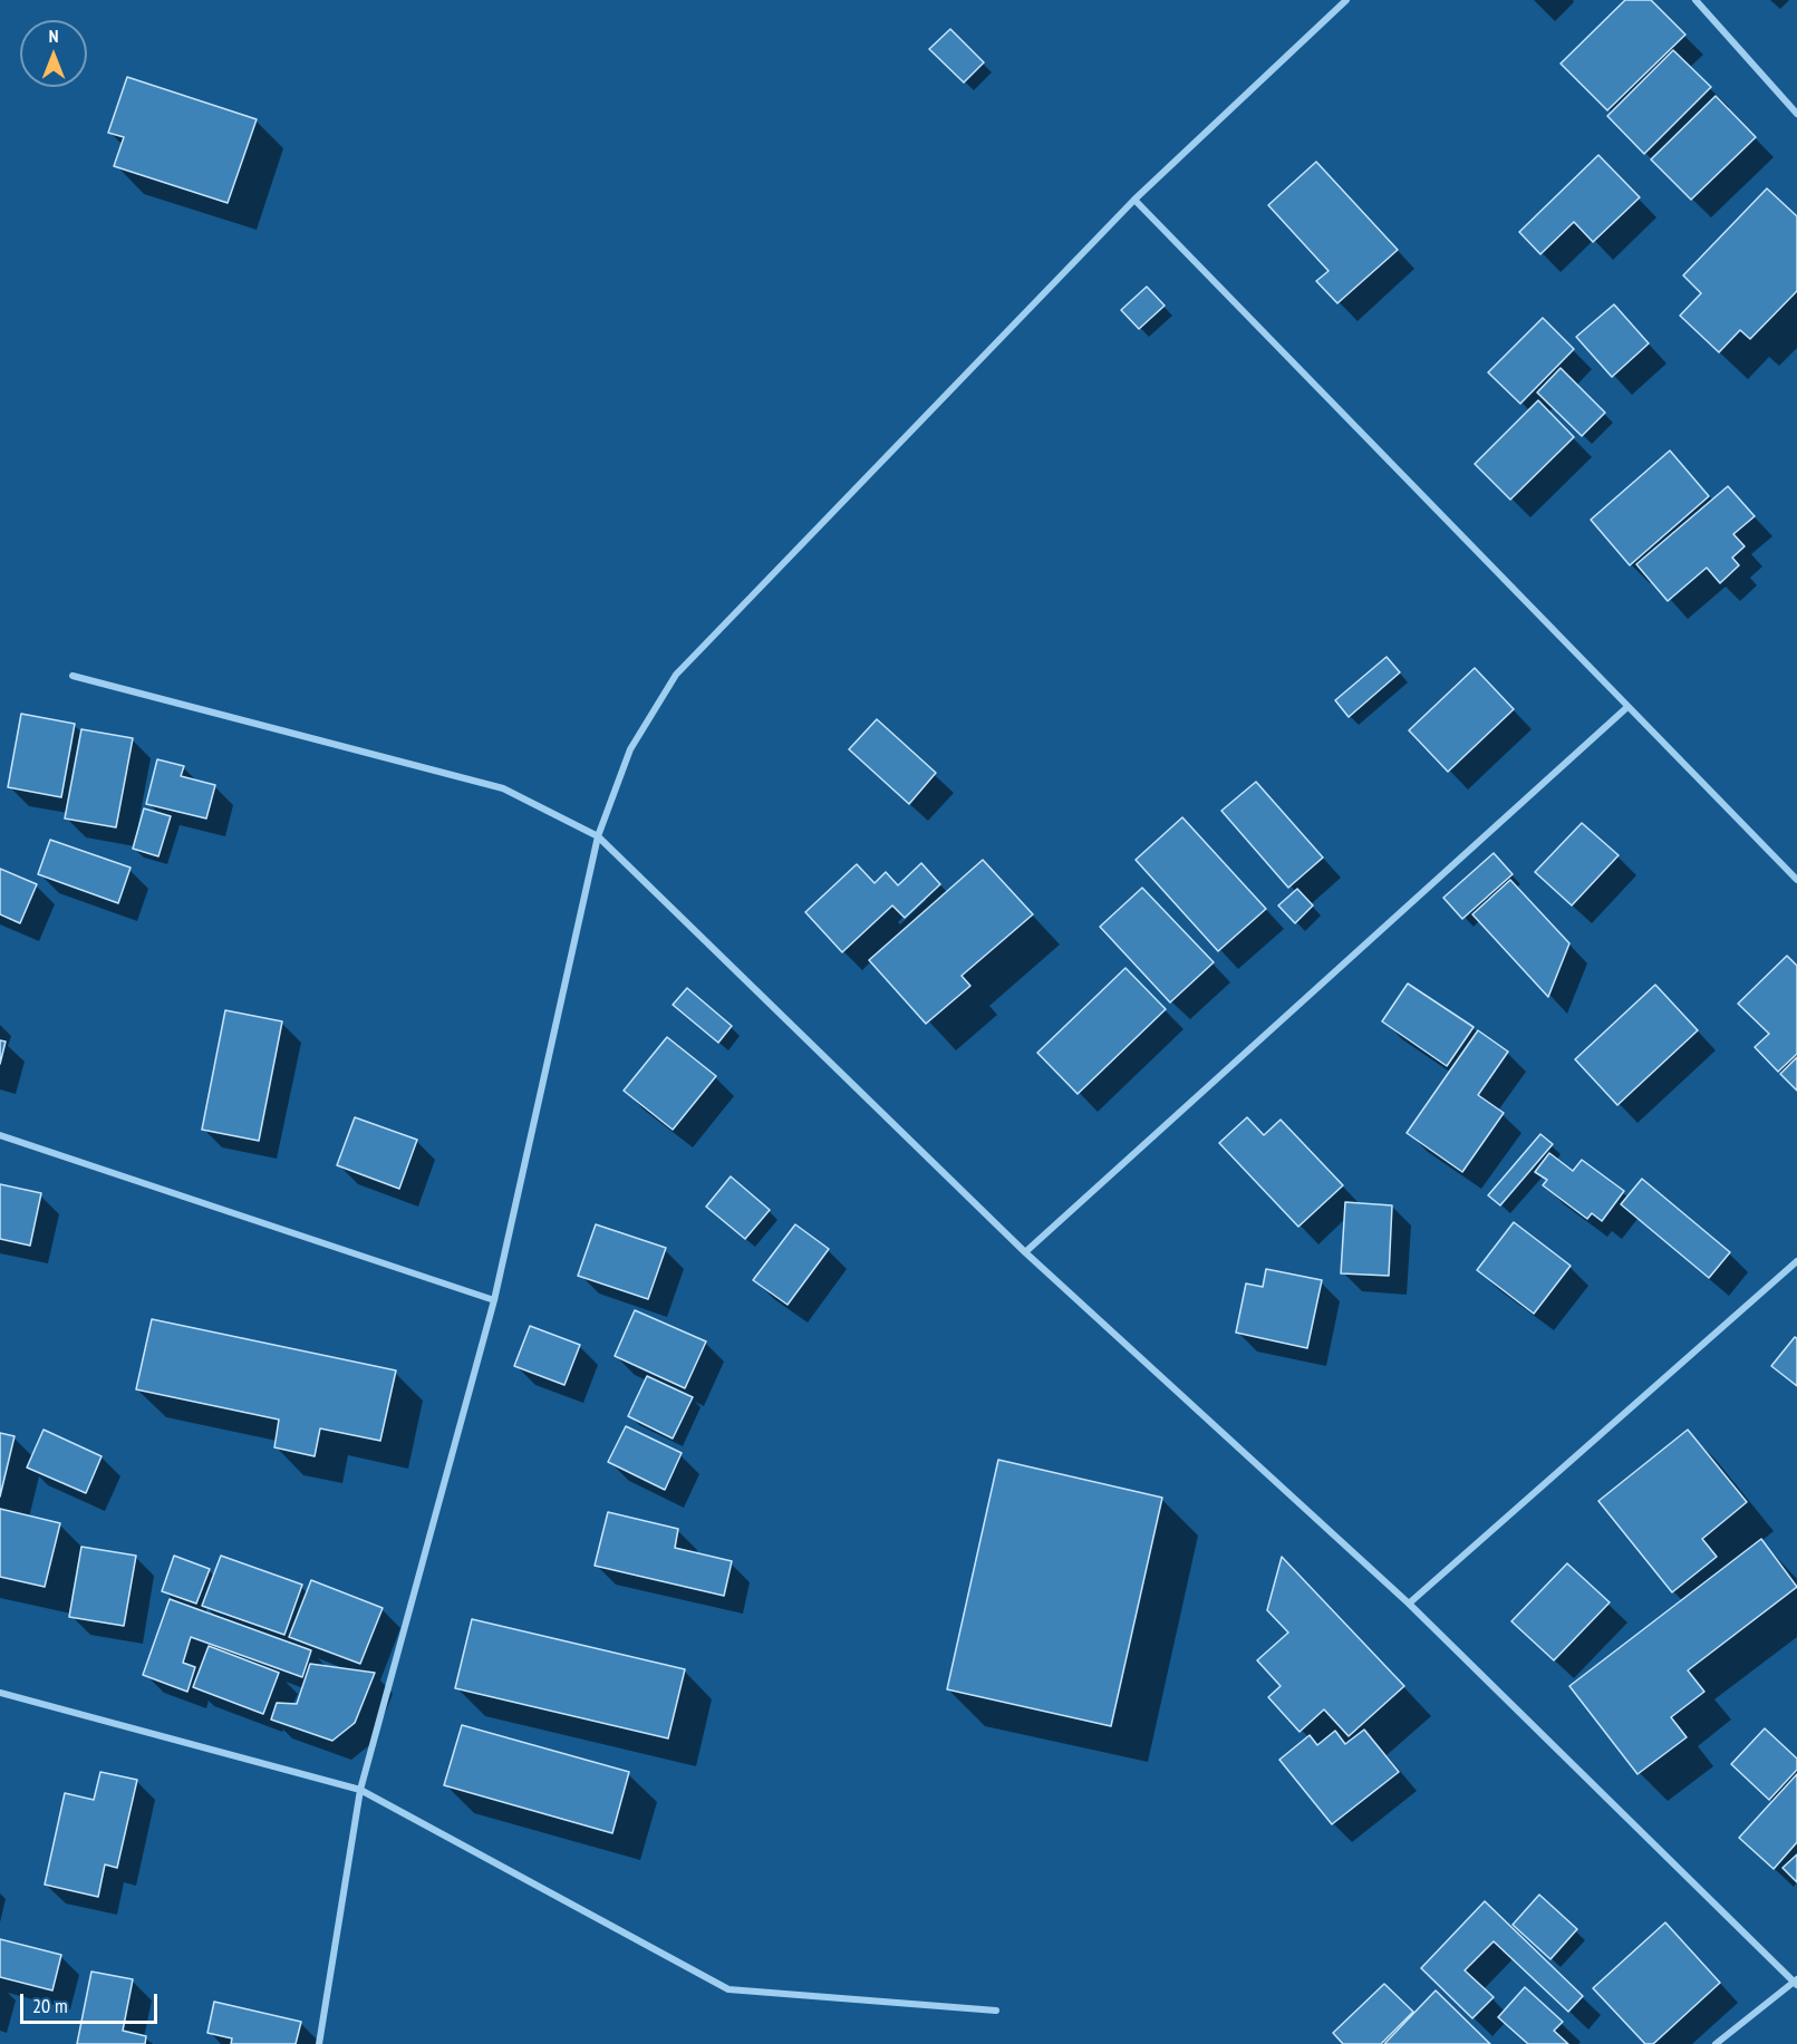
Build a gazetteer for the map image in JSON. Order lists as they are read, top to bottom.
{
  "scale_bar": "20 m",
  "north": "top"
}
